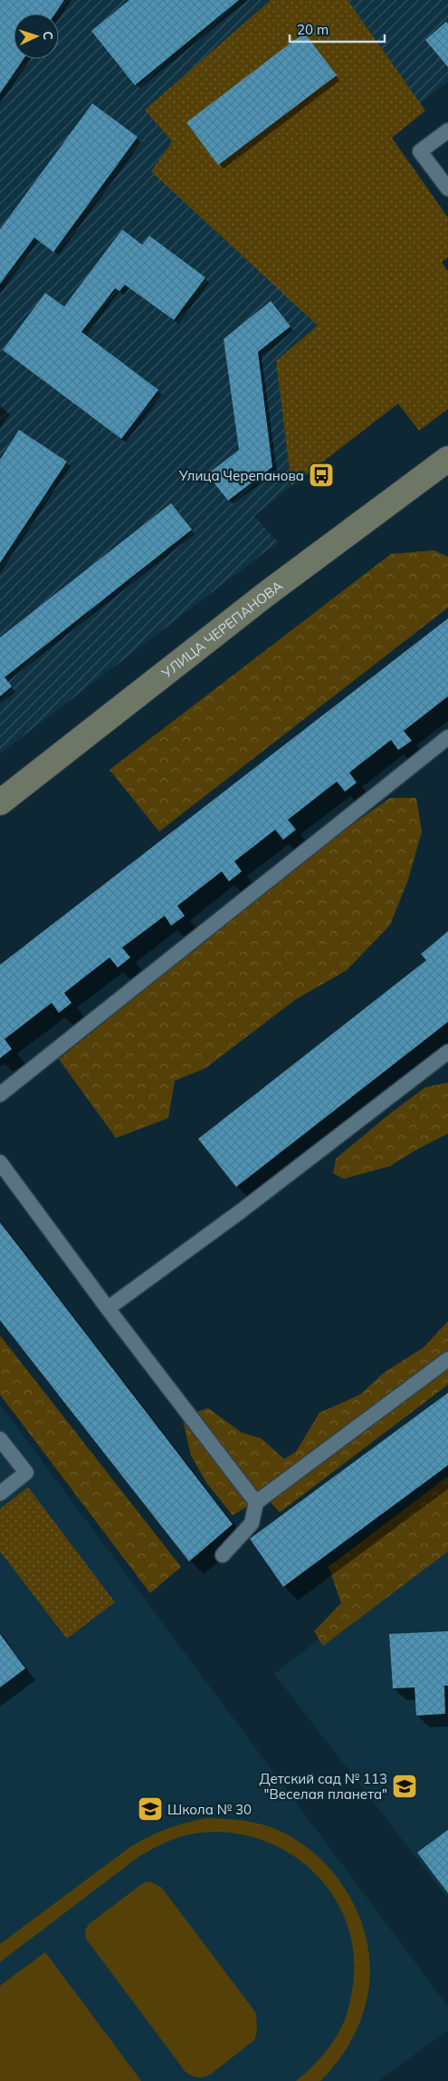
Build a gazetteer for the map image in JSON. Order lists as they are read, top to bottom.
{
  "streets": {
    "main road": ["УЛИЦА ЧЕРЕПАНОВА"]
  },
  "places": {
    "bus stop": ["Улица Черепанова"],
    "school or university": ["Детский сад № 113 \"Веселая планета\"", "Школа № 30"]
  },
  "scale_bar": "20 m",
  "north": "right"
}
